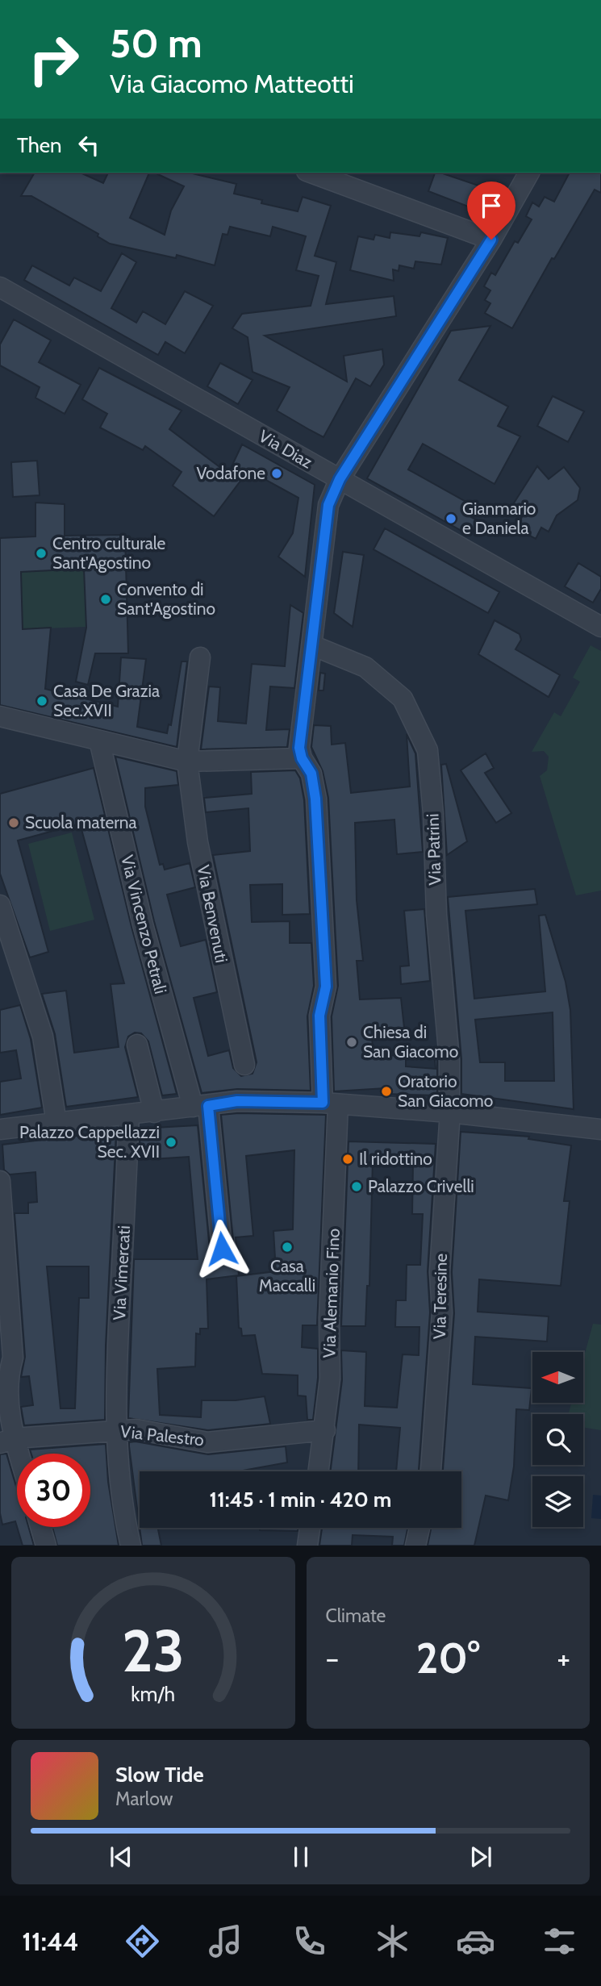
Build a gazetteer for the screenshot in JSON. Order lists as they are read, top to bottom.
{
  "streets": {
    "street": [
      "Via Diaz",
      "Via Patrini",
      "Via Benvenuti",
      "Via Vincenzo Petrali",
      "Via Vimercati",
      "Via Alemanio Fino",
      "Via Teresine",
      "Via Palestro"
    ]
  },
  "crossings": [
    ["Via Patrini", "Via Teresine"],
    ["Via Vimercati", "Via Palestro"],
    ["Via Alemanio Fino", "Via Palestro"]
  ],
  "places": [
    "Vodafone",
    "Gianmario e Daniela",
    "Centro culturale Sant'Agostino",
    "Convento di Sant'Agostino",
    "Casa De Grazia Sec.XVII",
    "Scuola materna",
    "Chiesa di San Giacomo",
    "Oratorio San Giacomo",
    "Palazzo Cappellazzi Sec. XVII",
    "Il ridottino",
    "Palazzo Crivelli",
    "Casa Maccalli"
  ],
  "north": "left",
  "page": {
    "turn": ["50 m", "Via Giacomo Matteotti"],
    "then": "Then",
    "limit": "30",
    "trip": "11:45 · 1 min · 420 m",
    "tile": "Climate",
    "heat": ["−", "20°", "+"],
    "song": ["Slow Tide", "Marlow"],
    "tabs": "11:44",
    "gauge": ["23", "km/h"]
  }
}
